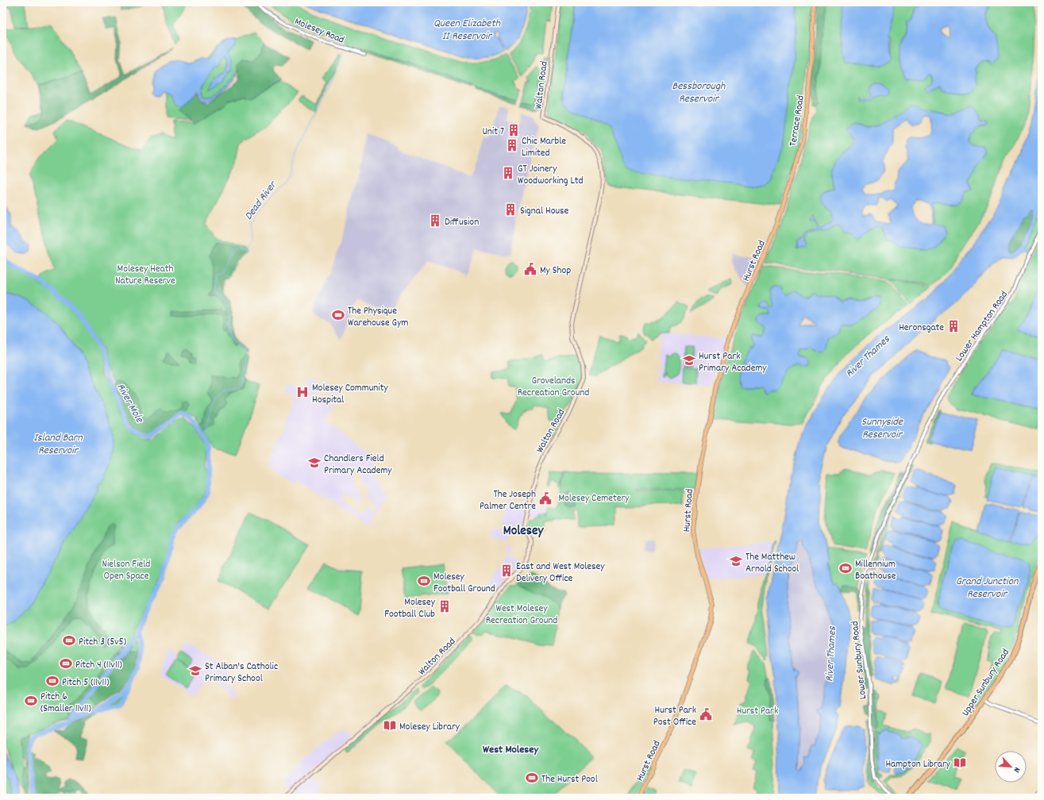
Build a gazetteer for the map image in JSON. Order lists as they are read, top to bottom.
{
  "streets": {
    "highway": ["Upper Sunbury Road"],
    "main road": ["Walton Road", "Terrace Road", "Hurst Road"],
    "street": ["Molesey Road", "Lower Hampton Road", "Lower Sunbury Road"]
  },
  "crossings": [
    ["Terrace Road", "Hurst Road"],
    ["Lower Hampton Road", "Lower Sunbury Road"]
  ],
  "districts": ["Molesey", "West Molesey"],
  "water": [
    "Queen Elizabeth II Reservoir",
    "Bessborough Reservoir",
    "Dead River",
    "River Thames",
    "River Mole",
    "Sunnyside Reservoir",
    "Island Barn Reservoir",
    "Grand Junction Reservoir"
  ],
  "parks": [
    "Molesey Heath Nature Reserve",
    "Grovelands Recreation Ground",
    "Molesey Cemetery",
    "Nielson Field Open Space",
    "West Molesey Recreation Ground",
    "Hurst Park"
  ],
  "places": {
    "building": [
      "Unit 7",
      "Chic Marble Limited",
      "GT Joinery Woodworking Ltd",
      "Signal House",
      "Diffusion",
      "Heronsgate",
      "East and West Molesey Delivery Office",
      "Molesey Football Club"
    ],
    "public building": ["My Shop", "The Joseph Palmer Centre", "Hurst Park Post Office"],
    "sports": [
      "The Physique Warehouse Gym",
      "Millennium Boathouse",
      "Molesey Football Ground",
      "Pitch 3 (5v5)",
      "Pitch 4 (11v11)",
      "Pitch 5 (11v11)",
      "Pitch 6 (Smaller 11v11)",
      "The Hurst Pool"
    ],
    "school or university": [
      "Hurst Park Primary Academy",
      "Chandlers Field Primary Academy",
      "The Matthew Arnold School",
      "St Alban's Catholic Primary School"
    ],
    "hospital": ["Molesey Community Hospital"],
    "library": ["Molesey Library", "Hampton Library"]
  },
  "north": "bottom right"
}
